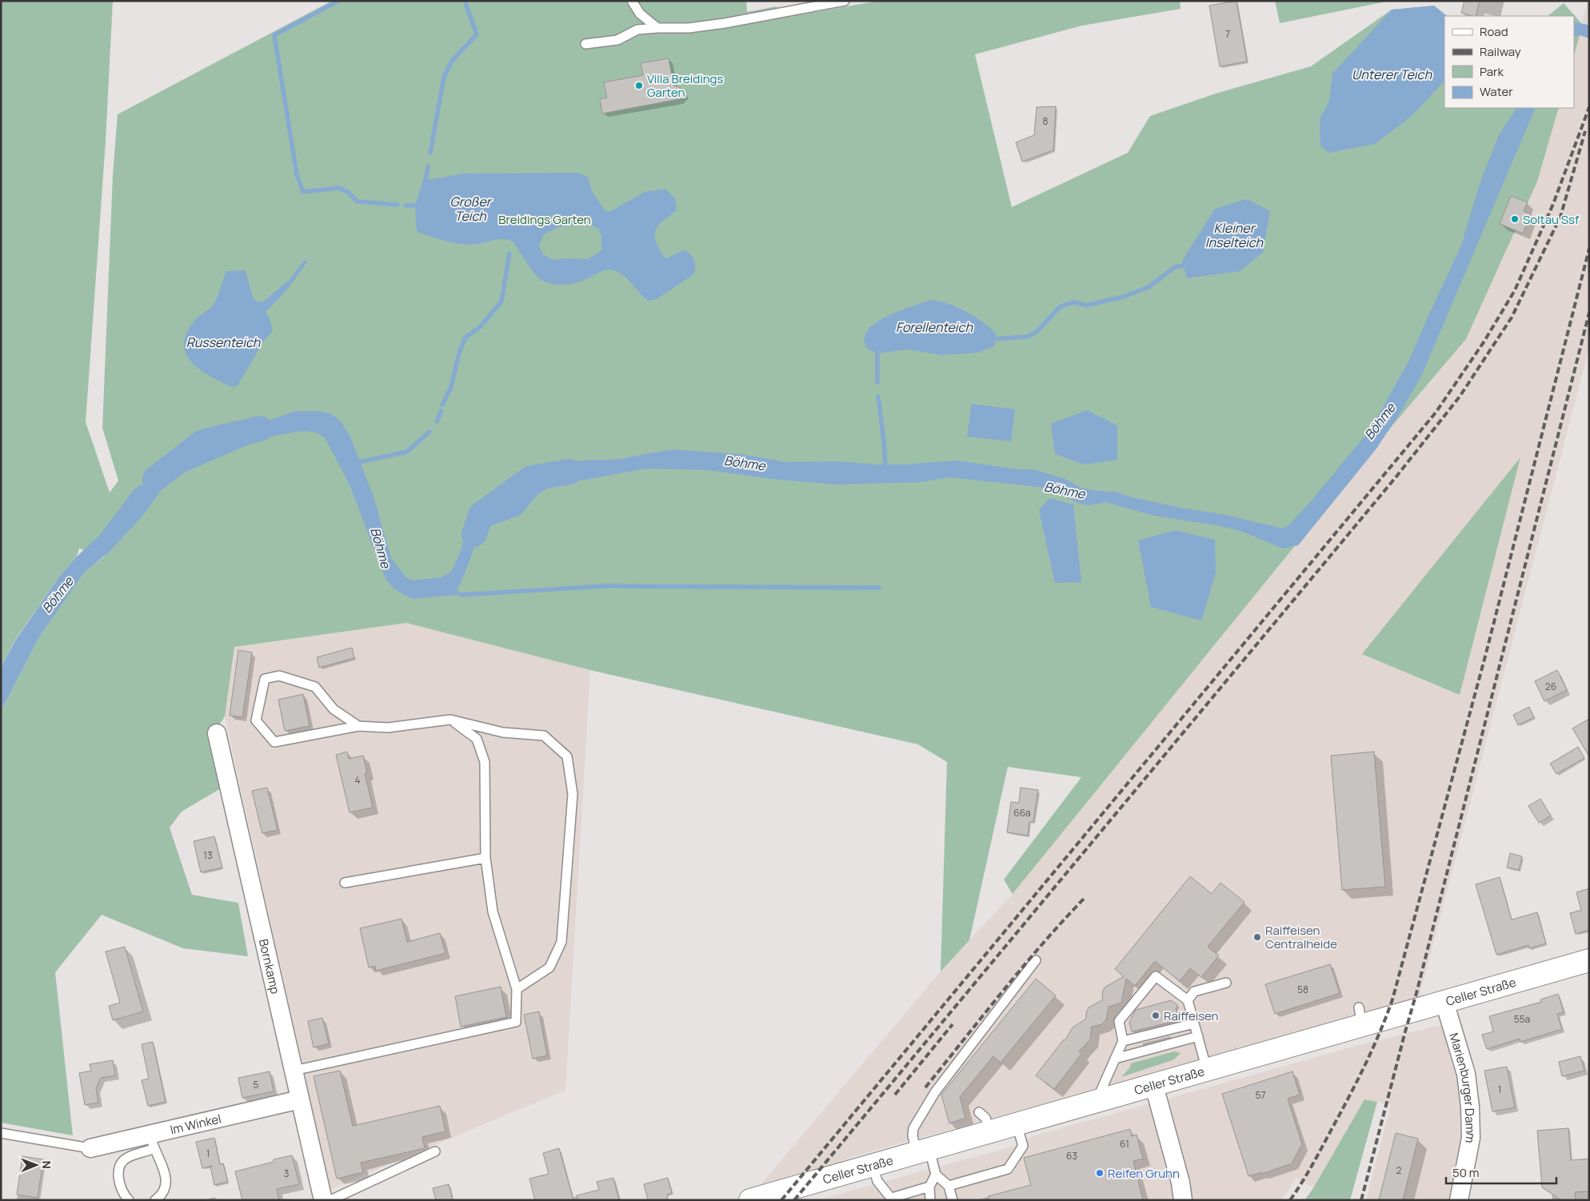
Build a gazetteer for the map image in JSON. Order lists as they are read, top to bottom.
{
  "streets": {
    "main road": ["Celler Straße"],
    "street": ["Bornkamp", "Marienburger Damm", "Im Winkel"]
  },
  "crossings": [
    ["Bornkamp", "Im Winkel"],
    ["Celler Straße", "Marienburger Damm"]
  ],
  "water": [
    "Unterer Teich",
    "Großer Teich",
    "Kleiner Inselteich",
    "Forellenteich",
    "Russenteich",
    "Böhme"
  ],
  "parks": ["Breidings Garten"],
  "places": [
    "Villa Breidings Garten",
    "Soltau Ssf",
    "Raiffeisen Centralheide",
    "Raiffeisen",
    "Reifen Gruhn"
  ],
  "house_numbers": [
    "7",
    "8",
    "26",
    "4",
    "66a",
    "13",
    "58",
    "55a",
    "5",
    "1",
    "57",
    "61",
    "1",
    "63",
    "2",
    "3"
  ],
  "legend": [
    "Road",
    "Railway",
    "Park",
    "Water"
  ],
  "scale_bar": "50 m",
  "north": "right"
}
